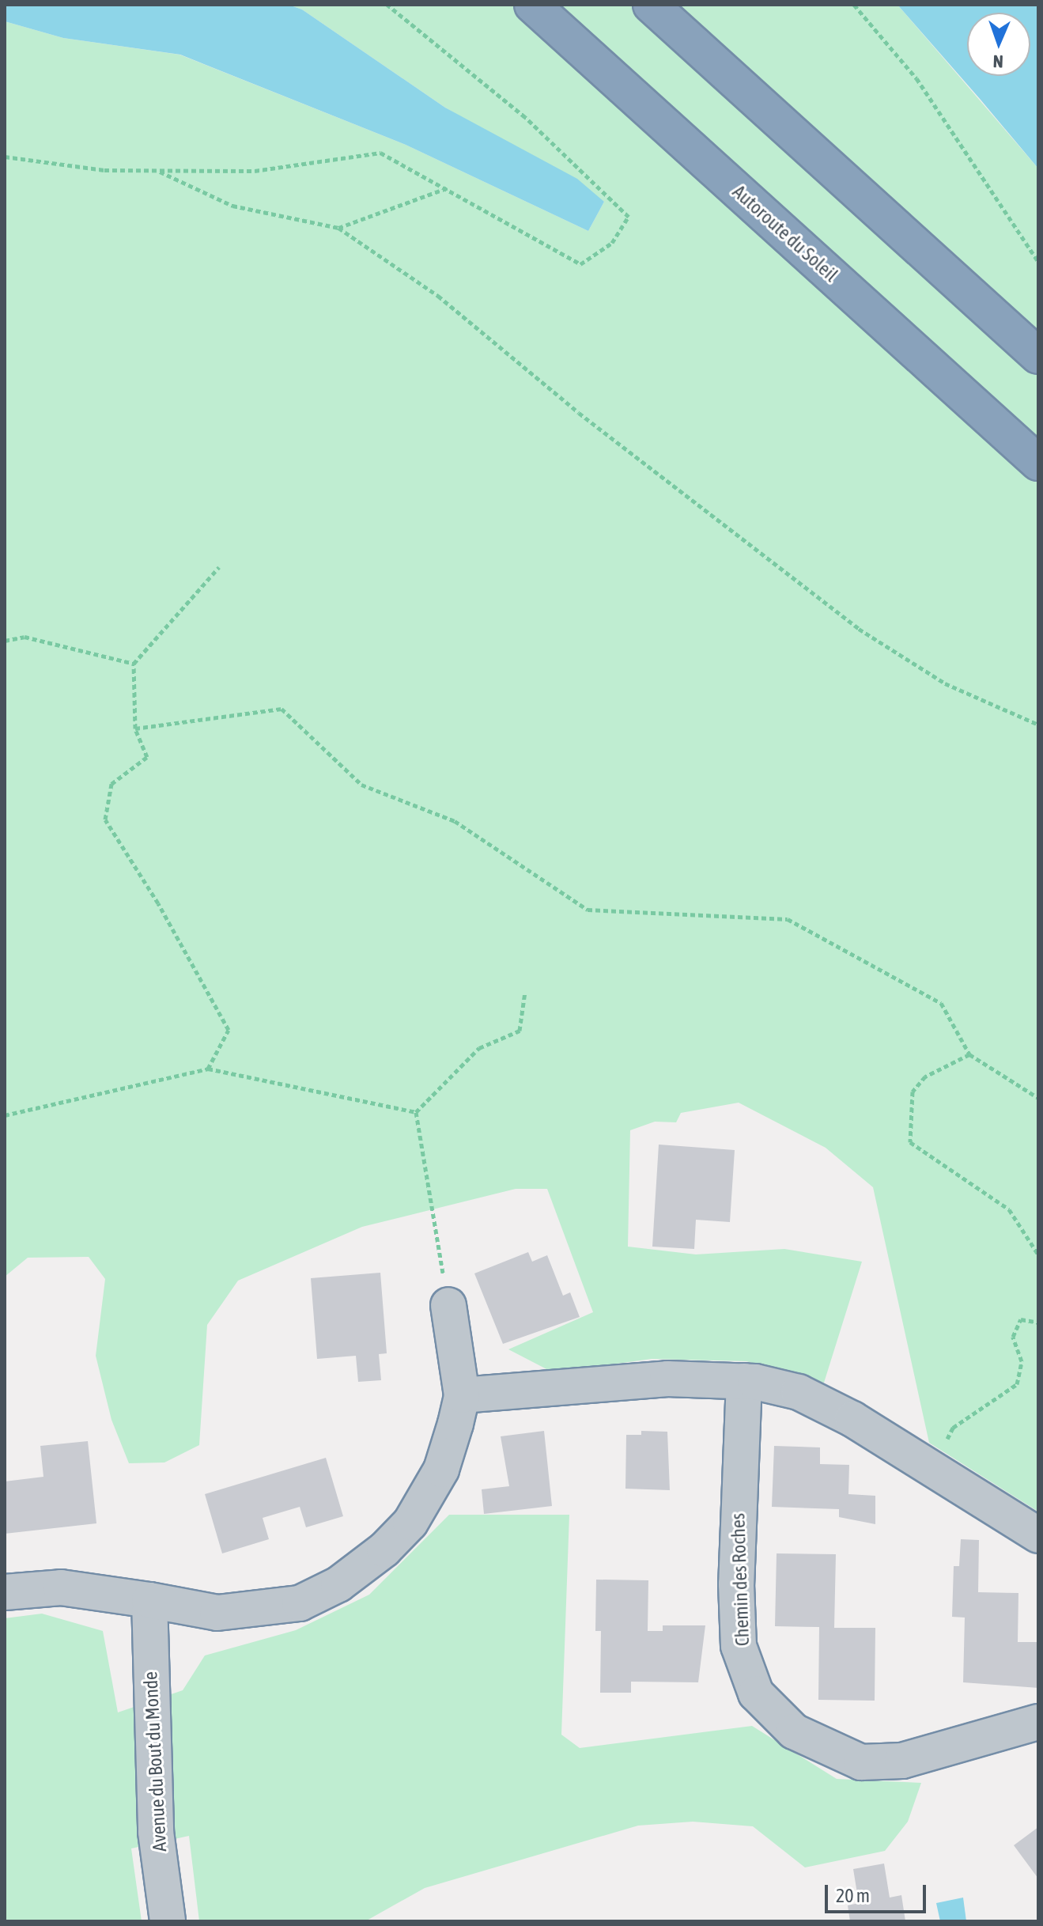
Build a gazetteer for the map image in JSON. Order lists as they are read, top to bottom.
{
  "streets": {
    "highway": ["Autoroute du Soleil"],
    "street": ["Chemin des Roches", "Avenue du Bout du Monde"]
  },
  "scale_bar": "20 m",
  "north": "bottom"
}
